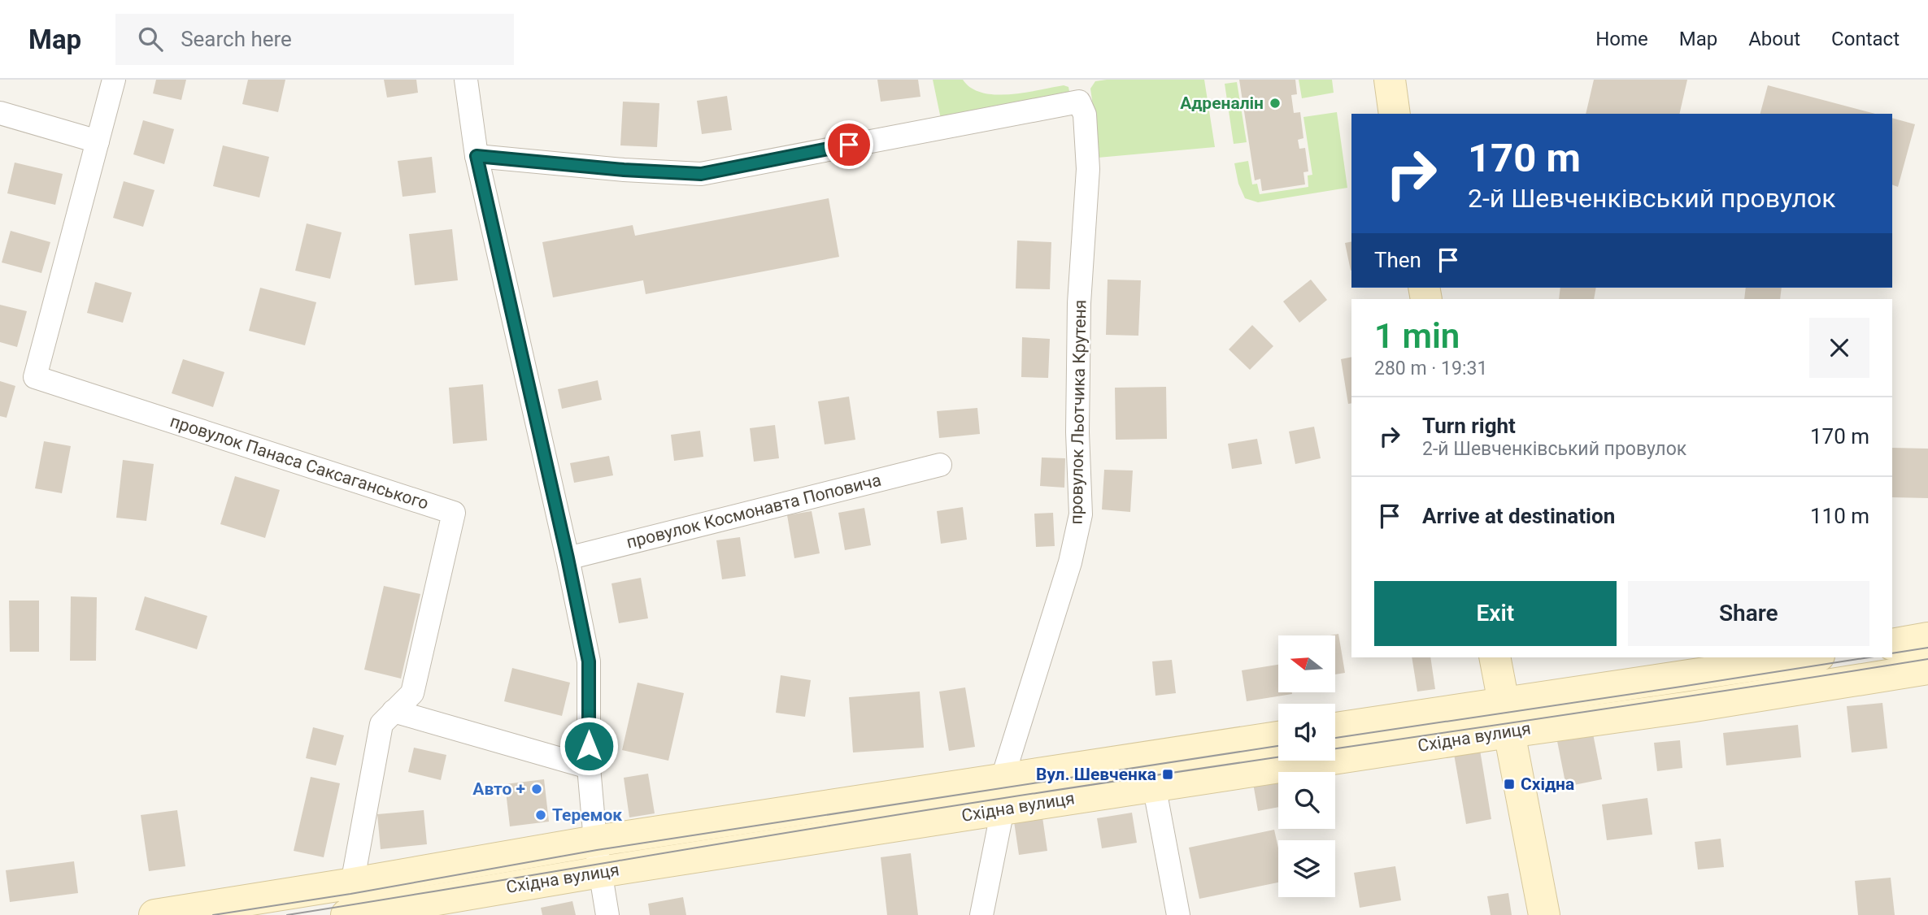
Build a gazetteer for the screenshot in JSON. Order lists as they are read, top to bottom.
{
  "streets": {
    "street": [
      "провулок Льотчика Крутеня",
      "провулок Панаса Саксаганського",
      "провулок Космонавта Поповича",
      "Східна вулиця"
    ]
  },
  "crossings": [
    ["провулок Льотчика Крутеня", "Східна вулиця"],
    ["провулок Панаса Саксаганського", "Східна вулиця"]
  ],
  "places": {
    "other": ["Адреналін", "Авто +", "Теремок"],
    "transit": ["Вул. Шевченка", "Східна"]
  },
  "north": "left",
  "page": {
    "header": "Map",
    "search": "Search here",
    "nav": [
      "Home",
      "Map",
      "About",
      "Contact"
    ],
    "turn": ["170 m", "2-й Шевченківський провулок"],
    "then": "Then",
    "heading": ["1 min", "280 m · 19:31"],
    "list": [
      {
        "name": "Turn right",
        "note": "2-й Шевченківський провулок",
        "value": "170 m"
      },
      {
        "name": "Arrive at destination",
        "value": "110 m"
      }
    ],
    "buttons": ["Exit", "Share"]
  }
}
